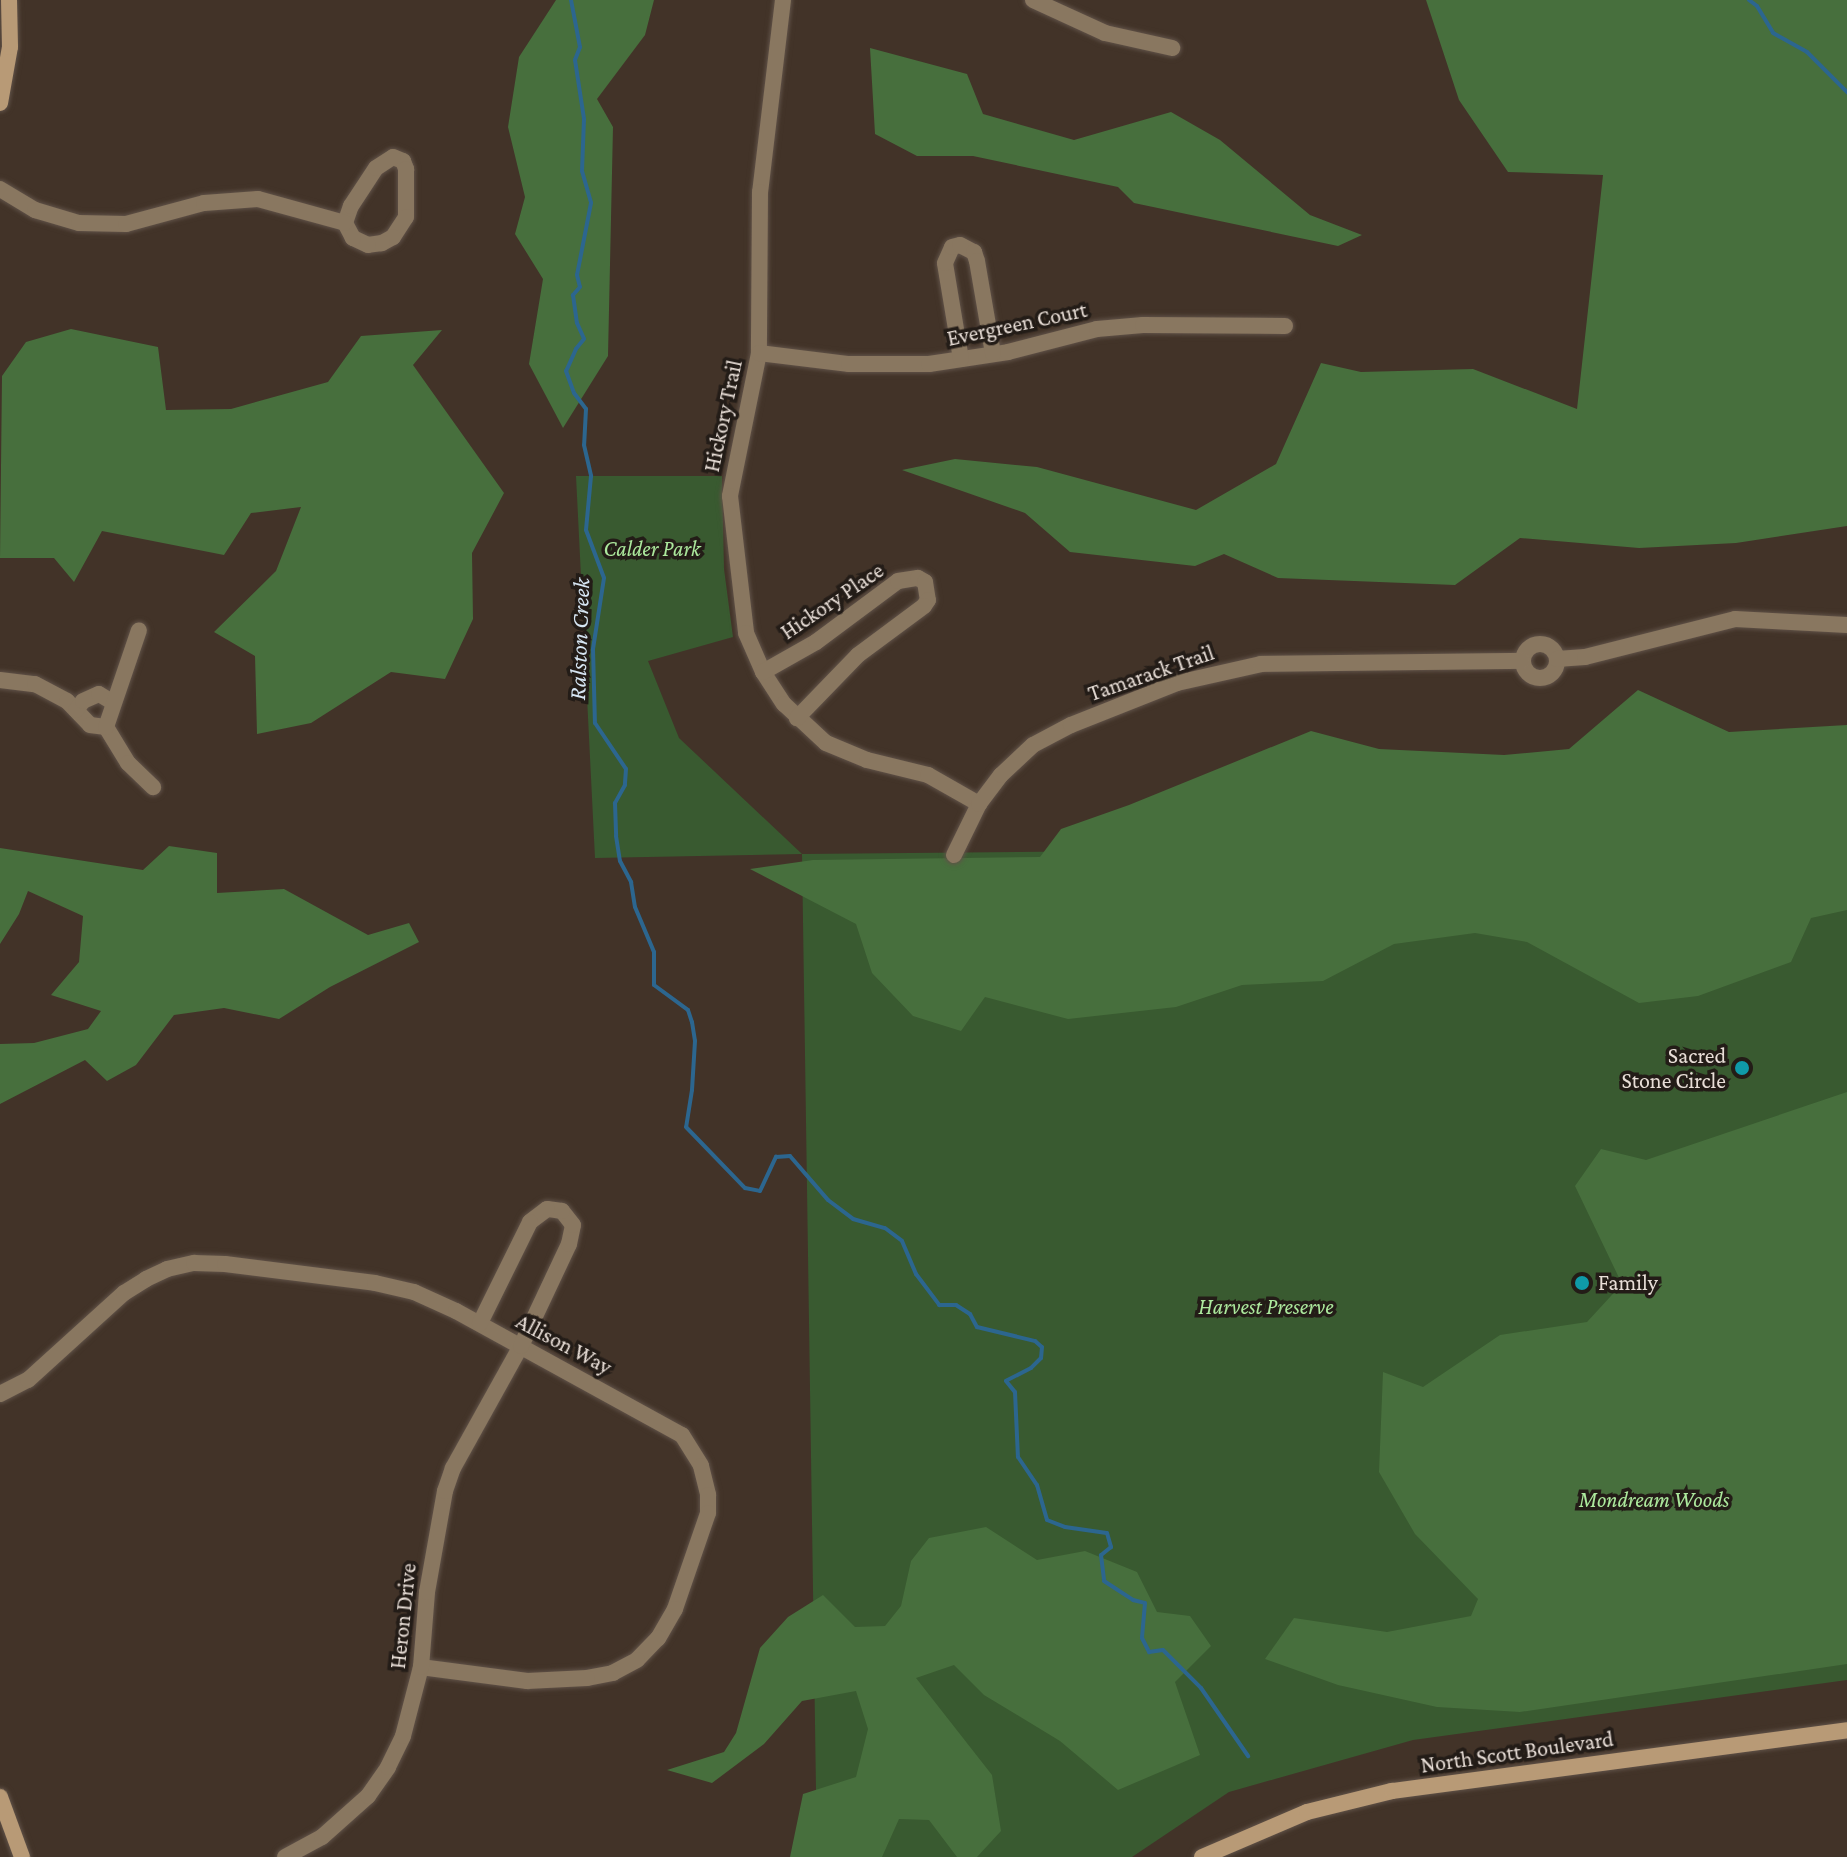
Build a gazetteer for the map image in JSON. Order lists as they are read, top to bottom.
{
  "streets": {
    "main road": ["North Scott Boulevard"],
    "street": [
      "Evergreen Court",
      "Hickory Trail",
      "Hickory Place",
      "Tamarack Trail",
      "Allison Way",
      "Heron Drive"
    ]
  },
  "crossings": [
    ["Evergreen Court", "Hickory Trail"],
    ["Hickory Trail", "Hickory Place"],
    ["Hickory Trail", "Tamarack Trail"],
    ["Allison Way", "Heron Drive"]
  ],
  "water": ["Ralston Creek"],
  "parks": ["Calder Park", "Harvest Preserve", "Mondream Woods"],
  "places": ["Sacred Stone Circle", "Family"]
}
